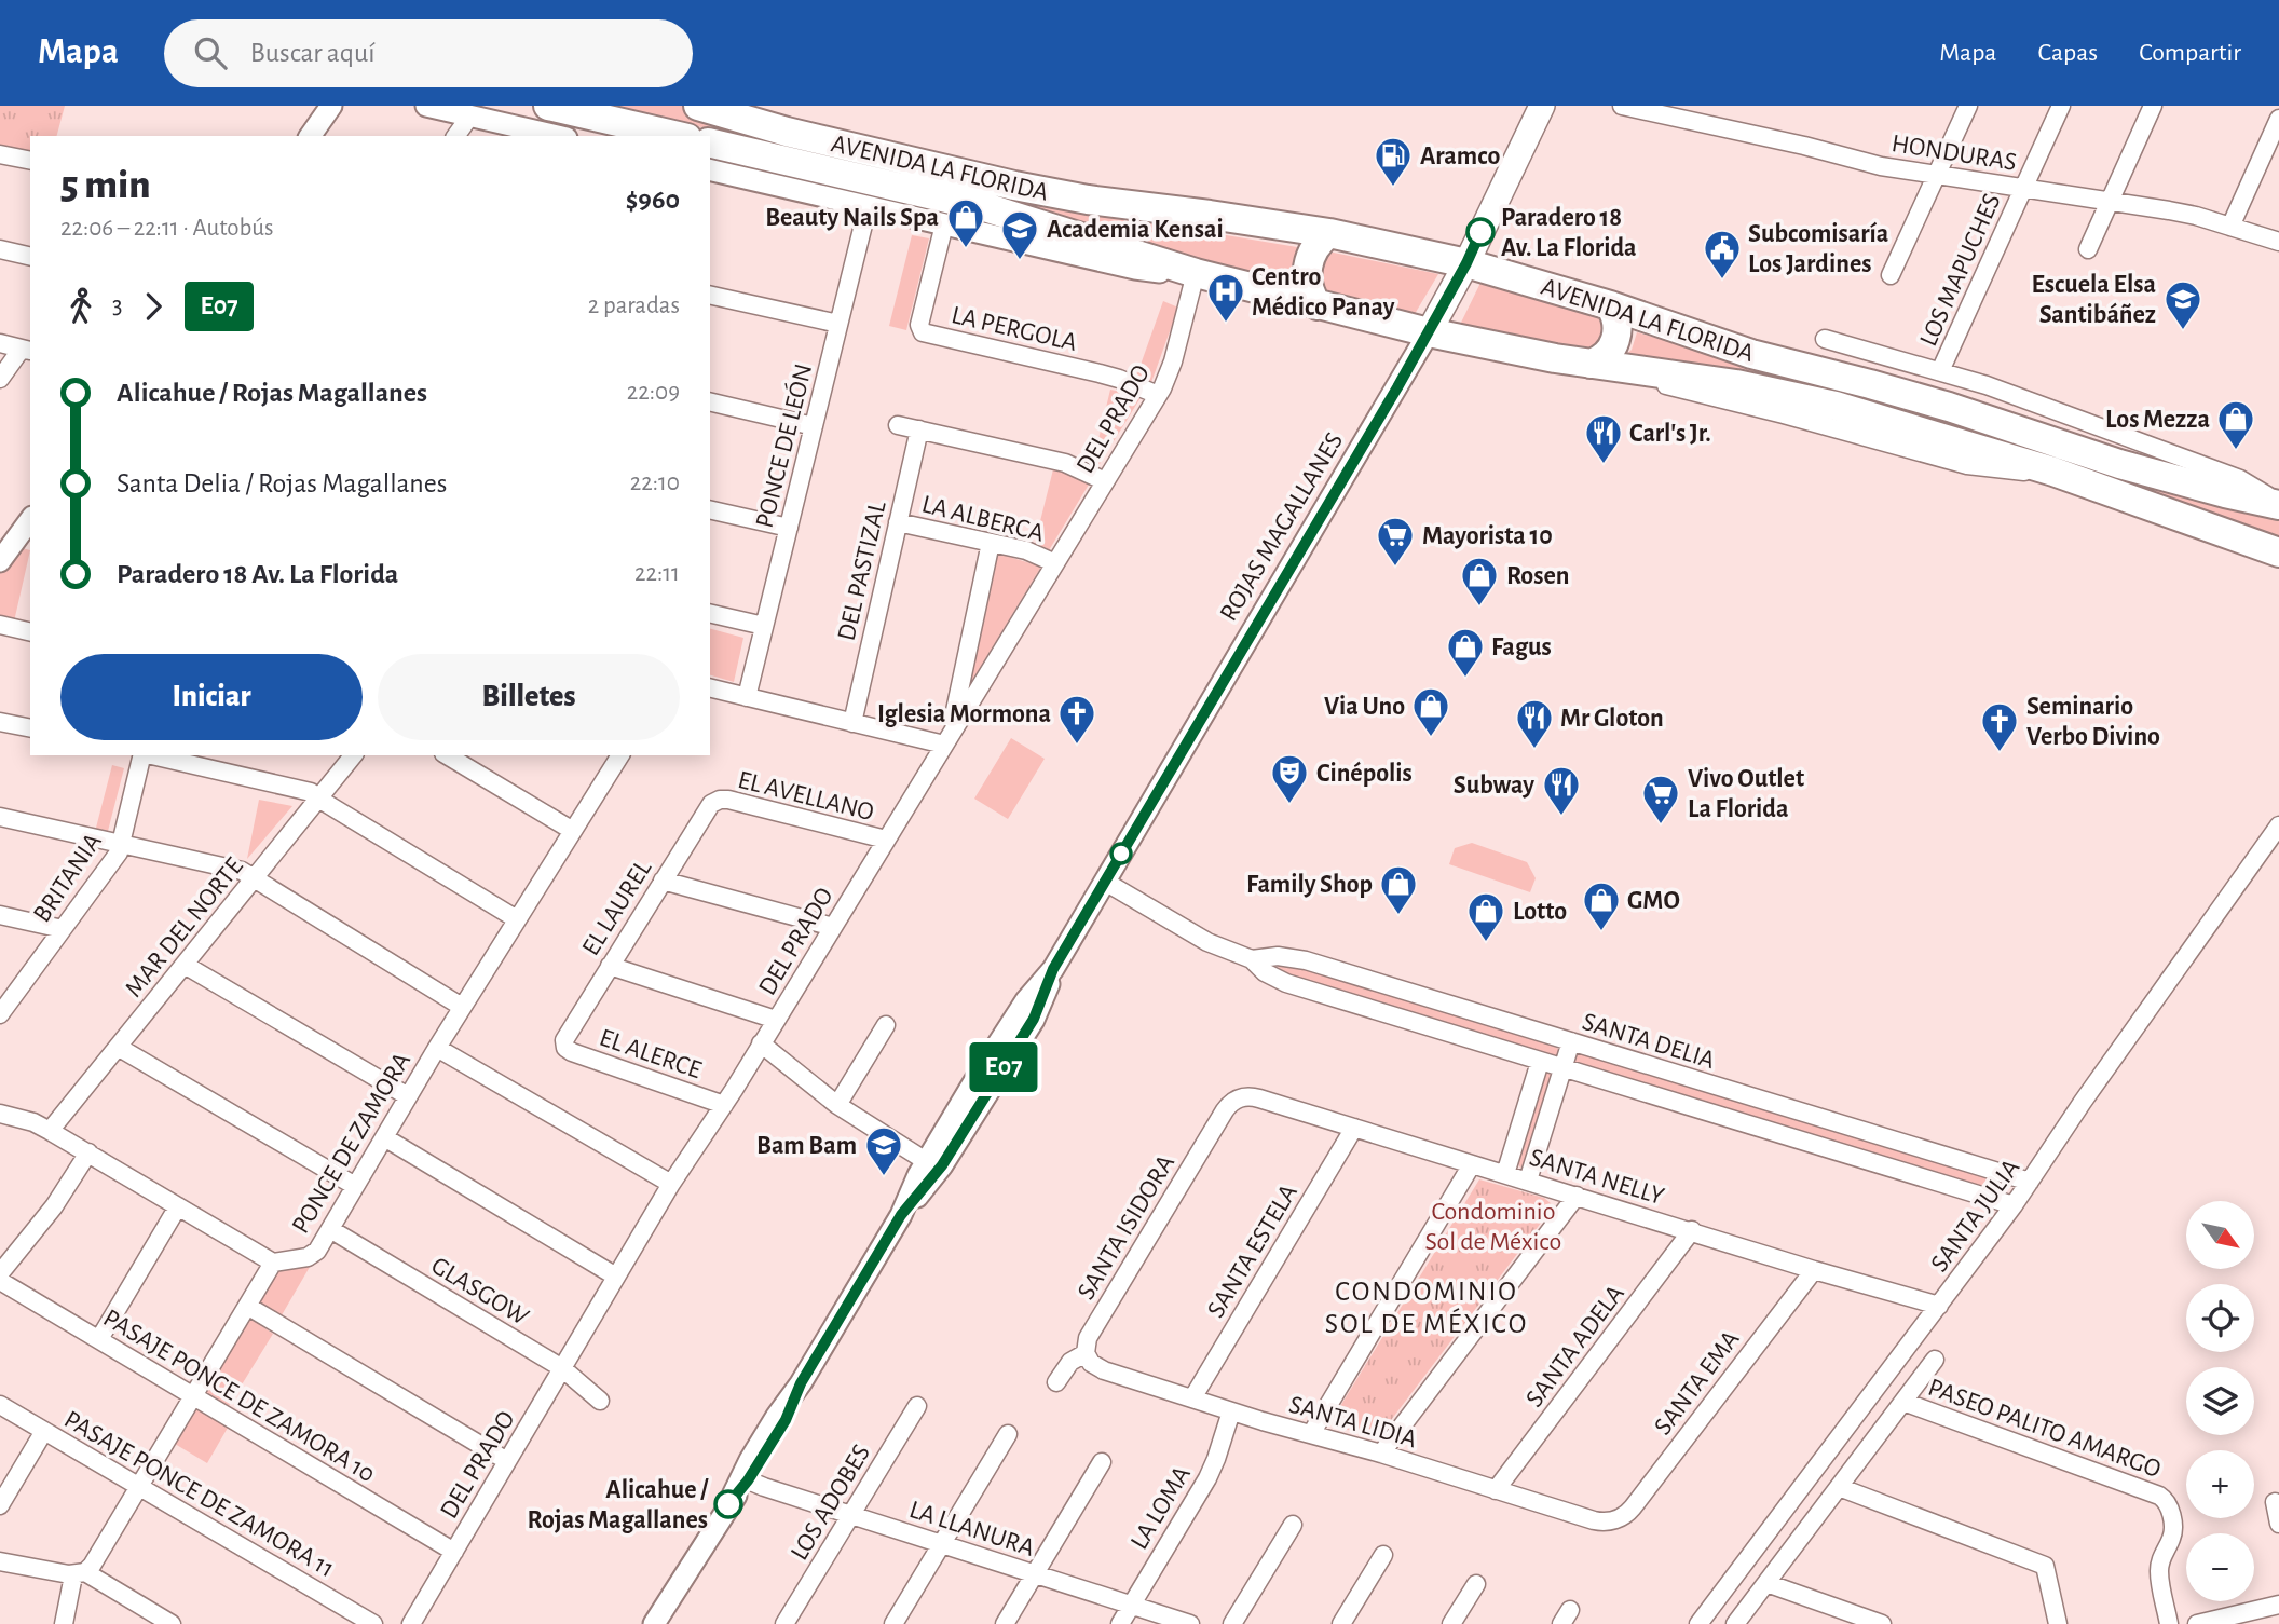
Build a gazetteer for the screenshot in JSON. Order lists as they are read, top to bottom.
{
  "streets": {
    "main road": ["AVENIDA LA FLORIDA", "ROJAS MAGALLANES"],
    "street": [
      "HONDURAS",
      "LOS MAPUCHES",
      "LA PERGOLA",
      "DEL PRADO",
      "PONCE DE LEÓN",
      "LA ALBERCA",
      "DEL PASTIZAL",
      "EL AVELLANO",
      "BRITANIA",
      "EL LAUREL",
      "MAR DEL NORTE",
      "SANTA DELIA",
      "EL ALERCE",
      "PONCE DE ZAMORA",
      "SANTA NELLY",
      "SANTA JULIA",
      "SANTA ISIDORA",
      "SANTA ESTELA",
      "GLASGOW",
      "SANTA ADELA",
      "SANTA EMA",
      "PASAJE PONCE DE ZAMORA 10",
      "SANTA LIDIA",
      "PASEO PALITO AMARGO",
      "PASAJE PONCE DE ZAMORA 11",
      "LOS ADOBES",
      "LA LOMA",
      "LA LLANURA"
    ]
  },
  "crossings": [
    ["HONDURAS", "LOS MAPUCHES"],
    ["AVENIDA LA FLORIDA", "LOS MAPUCHES"],
    ["AVENIDA LA FLORIDA", "LA PERGOLA"],
    ["AVENIDA LA FLORIDA", "DEL PRADO"],
    ["AVENIDA LA FLORIDA", "PONCE DE LEÓN"],
    ["AVENIDA LA FLORIDA", "ROJAS MAGALLANES"],
    ["LA PERGOLA", "DEL PRADO"],
    ["DEL PRADO", "LA ALBERCA"],
    ["DEL PRADO", "EL AVELLANO"],
    ["DEL PRADO", "EL ALERCE"],
    ["DEL PRADO", "GLASGOW"],
    ["DEL PRADO", "PASAJE PONCE DE ZAMORA 10"],
    ["LA ALBERCA", "DEL PASTIZAL"],
    ["ROJAS MAGALLANES", "SANTA DELIA"],
    ["ROJAS MAGALLANES", "LA LLANURA"],
    ["EL AVELLANO", "EL LAUREL"],
    ["EL LAUREL", "EL ALERCE"],
    ["SANTA DELIA", "SANTA JULIA"],
    ["PONCE DE ZAMORA", "GLASGOW"],
    ["SANTA NELLY", "SANTA JULIA"],
    ["SANTA NELLY", "SANTA ISIDORA"],
    ["SANTA NELLY", "SANTA ESTELA"],
    ["SANTA NELLY", "SANTA ADELA"],
    ["SANTA NELLY", "SANTA EMA"],
    ["SANTA ISIDORA", "SANTA LIDIA"],
    ["SANTA ESTELA", "SANTA LIDIA"],
    ["SANTA ADELA", "SANTA LIDIA"],
    ["SANTA EMA", "SANTA LIDIA"],
    ["SANTA LIDIA", "LA LOMA"],
    ["LOS ADOBES", "LA LLANURA"],
    ["LA LOMA", "LA LLANURA"]
  ],
  "districts": ["CONDOMINIO SOL DE MÉXICO"],
  "parks": ["Condominio Sol de México"],
  "places": {
    "fuel station": ["Aramco"],
    "other": ["Paradero 18 Av. La Florida", "Alicahue / Rojas Magallanes"],
    "shop": [
      "Beauty Nails Spa",
      "Los Mezza",
      "Rosen",
      "Fagus",
      "Via Uno",
      "Family Shop",
      "GMO",
      "Lotto"
    ],
    "school or university": ["Academia Kensai", "Escuela Elsa Santibáñez", "Bam Bam"],
    "public building": ["Subcomisaría Los Jardines"],
    "hospital": ["Centro Médico Panay"],
    "restaurant": ["Carl's Jr.", "Mr Gloton", "Subway"],
    "supermarket": ["Mayorista 10", "Vivo Outlet La Florida"],
    "church": ["Iglesia Mormona", "Seminario Verbo Divino"],
    "theatre": ["Cinépolis"]
  },
  "lines": ["bus line E07"],
  "north": "bottom right",
  "page": {
    "header": "Mapa",
    "search": "Buscar aquí",
    "nav": ["Mapa", "Capas", "Compartir"],
    "on_map": "E07",
    "heading": ["5 min", "22:06 – 22:11 · Autobús", "$960"],
    "legs": ["3", "E07", "2 paradas"],
    "list": [
      {
        "name": "Alicahue / Rojas Magallanes",
        "value": "22:09"
      },
      {
        "name": "Santa Delia / Rojas Magallanes",
        "value": "22:10"
      },
      {
        "name": "Paradero 18 Av. La Florida",
        "value": "22:11"
      }
    ],
    "buttons": ["Iniciar", "Billetes"],
    "map_buttons": ["+", "−"]
  }
}
